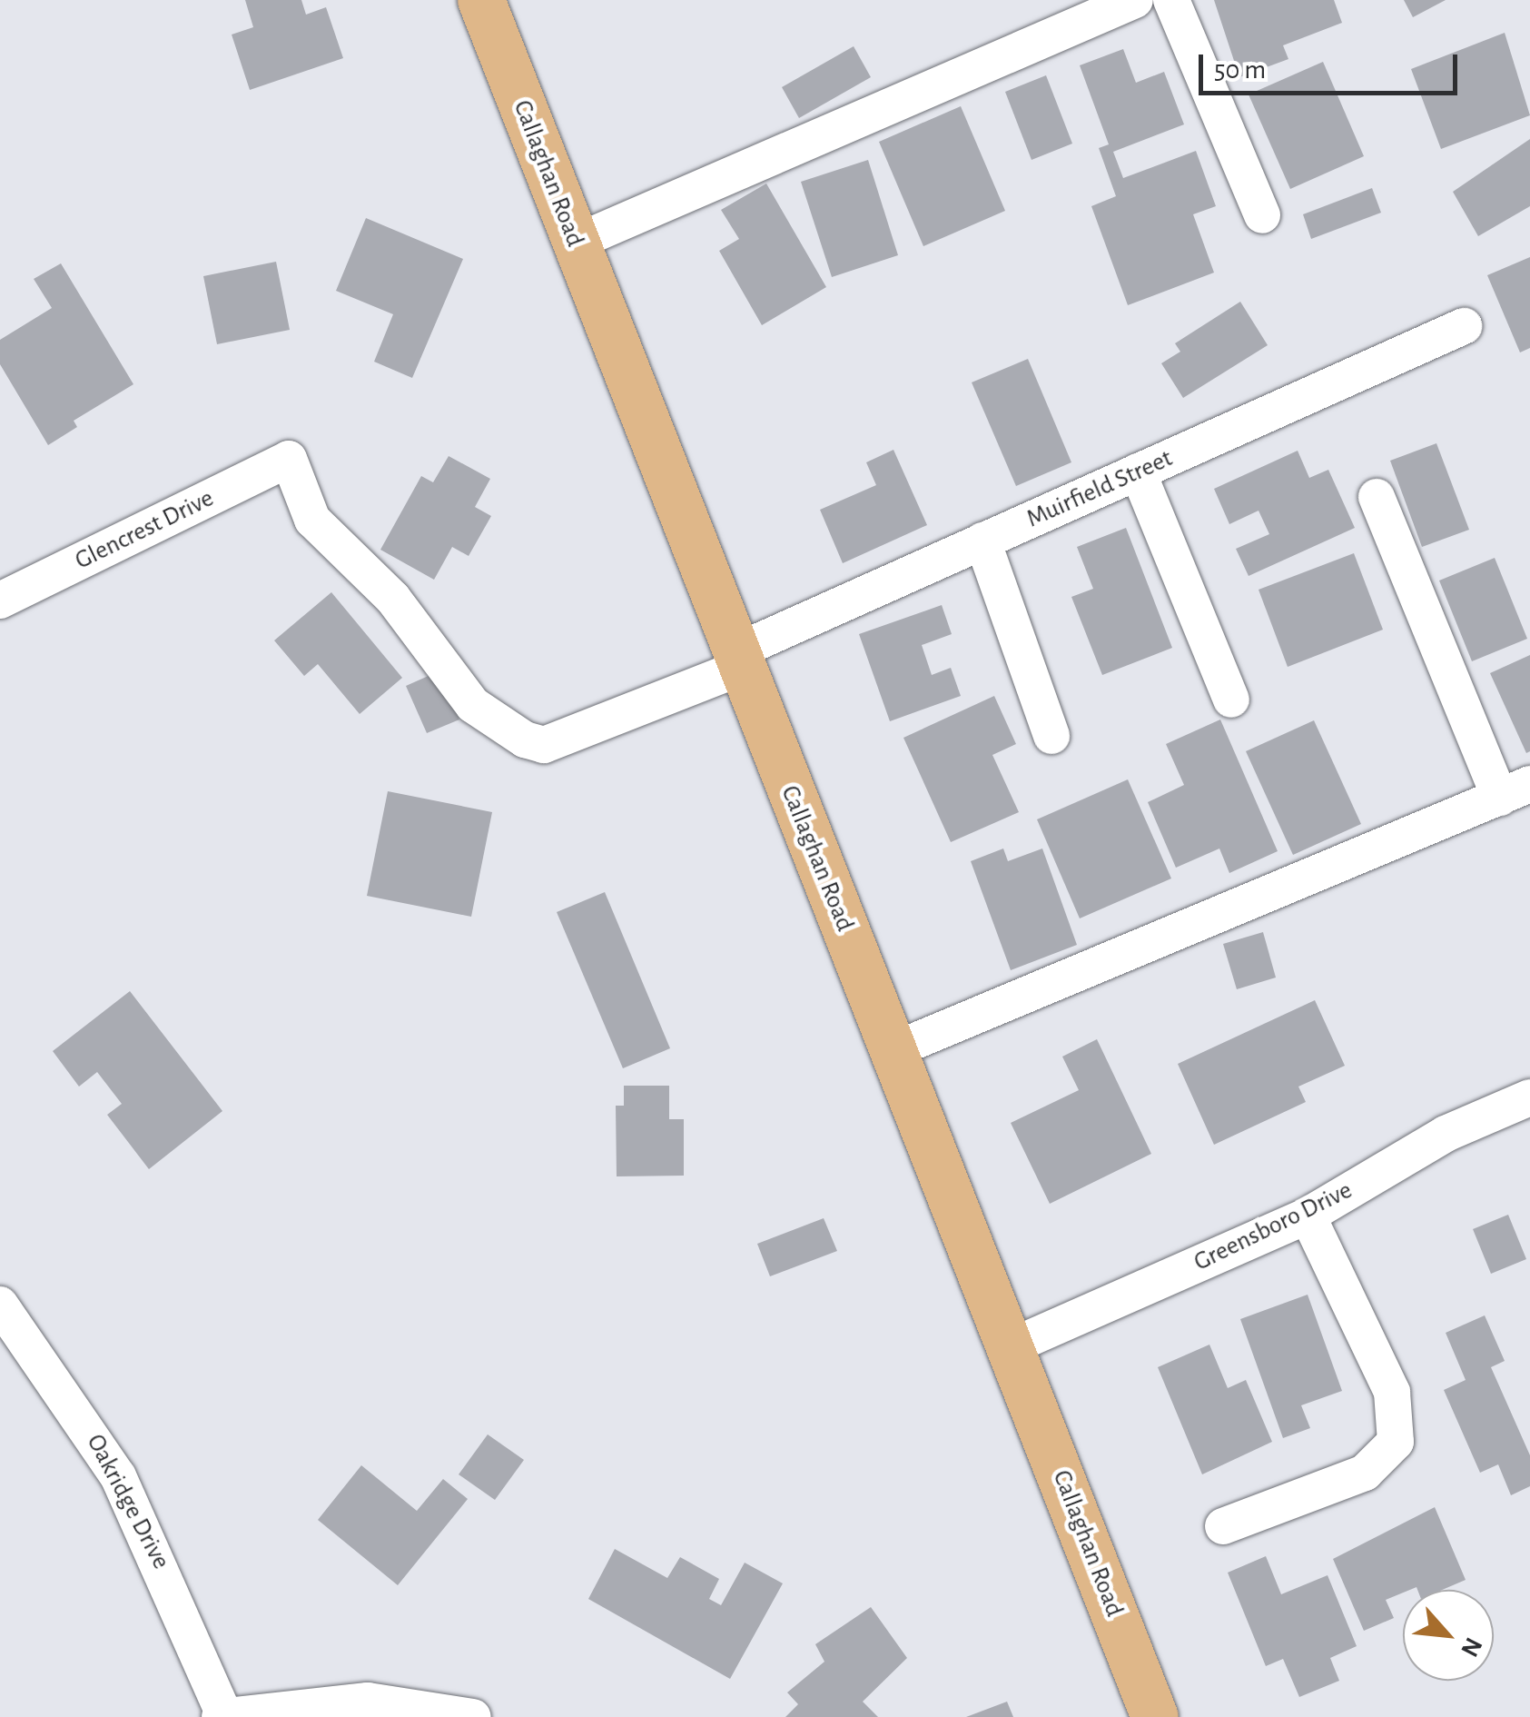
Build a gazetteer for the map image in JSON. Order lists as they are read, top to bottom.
{
  "streets": {
    "main road": ["Callaghan Road"],
    "street": [
      "Muirfield Street",
      "Glencrest Drive",
      "Greensboro Drive",
      "Oakridge Drive"
    ]
  },
  "crossings": [
    ["Callaghan Road", "Muirfield Street"],
    ["Callaghan Road", "Greensboro Drive"],
    ["Muirfield Street", "Glencrest Drive"]
  ],
  "scale_bar": "50 m",
  "north": "bottom right"
}
